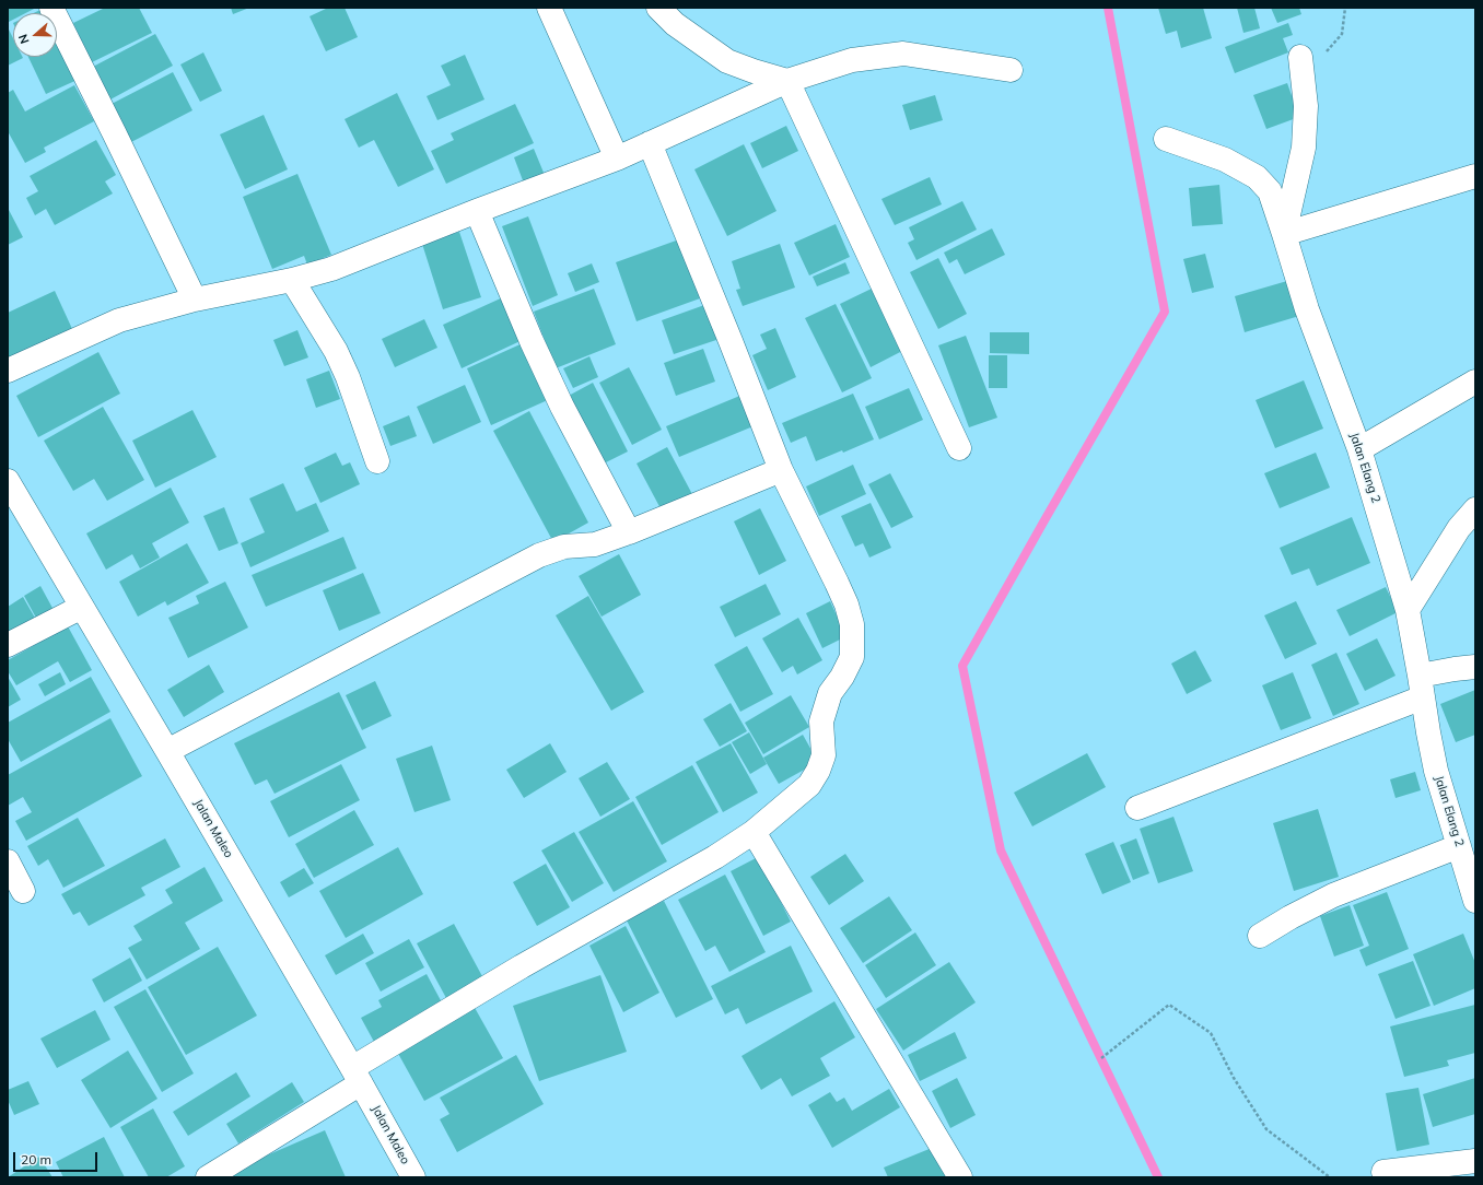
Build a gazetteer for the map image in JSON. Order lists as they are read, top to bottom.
{
  "streets": {
    "street": ["Jalan Elang 2", "Jalan Maleo"]
  },
  "scale_bar": "20 m",
  "north": "left"
}
